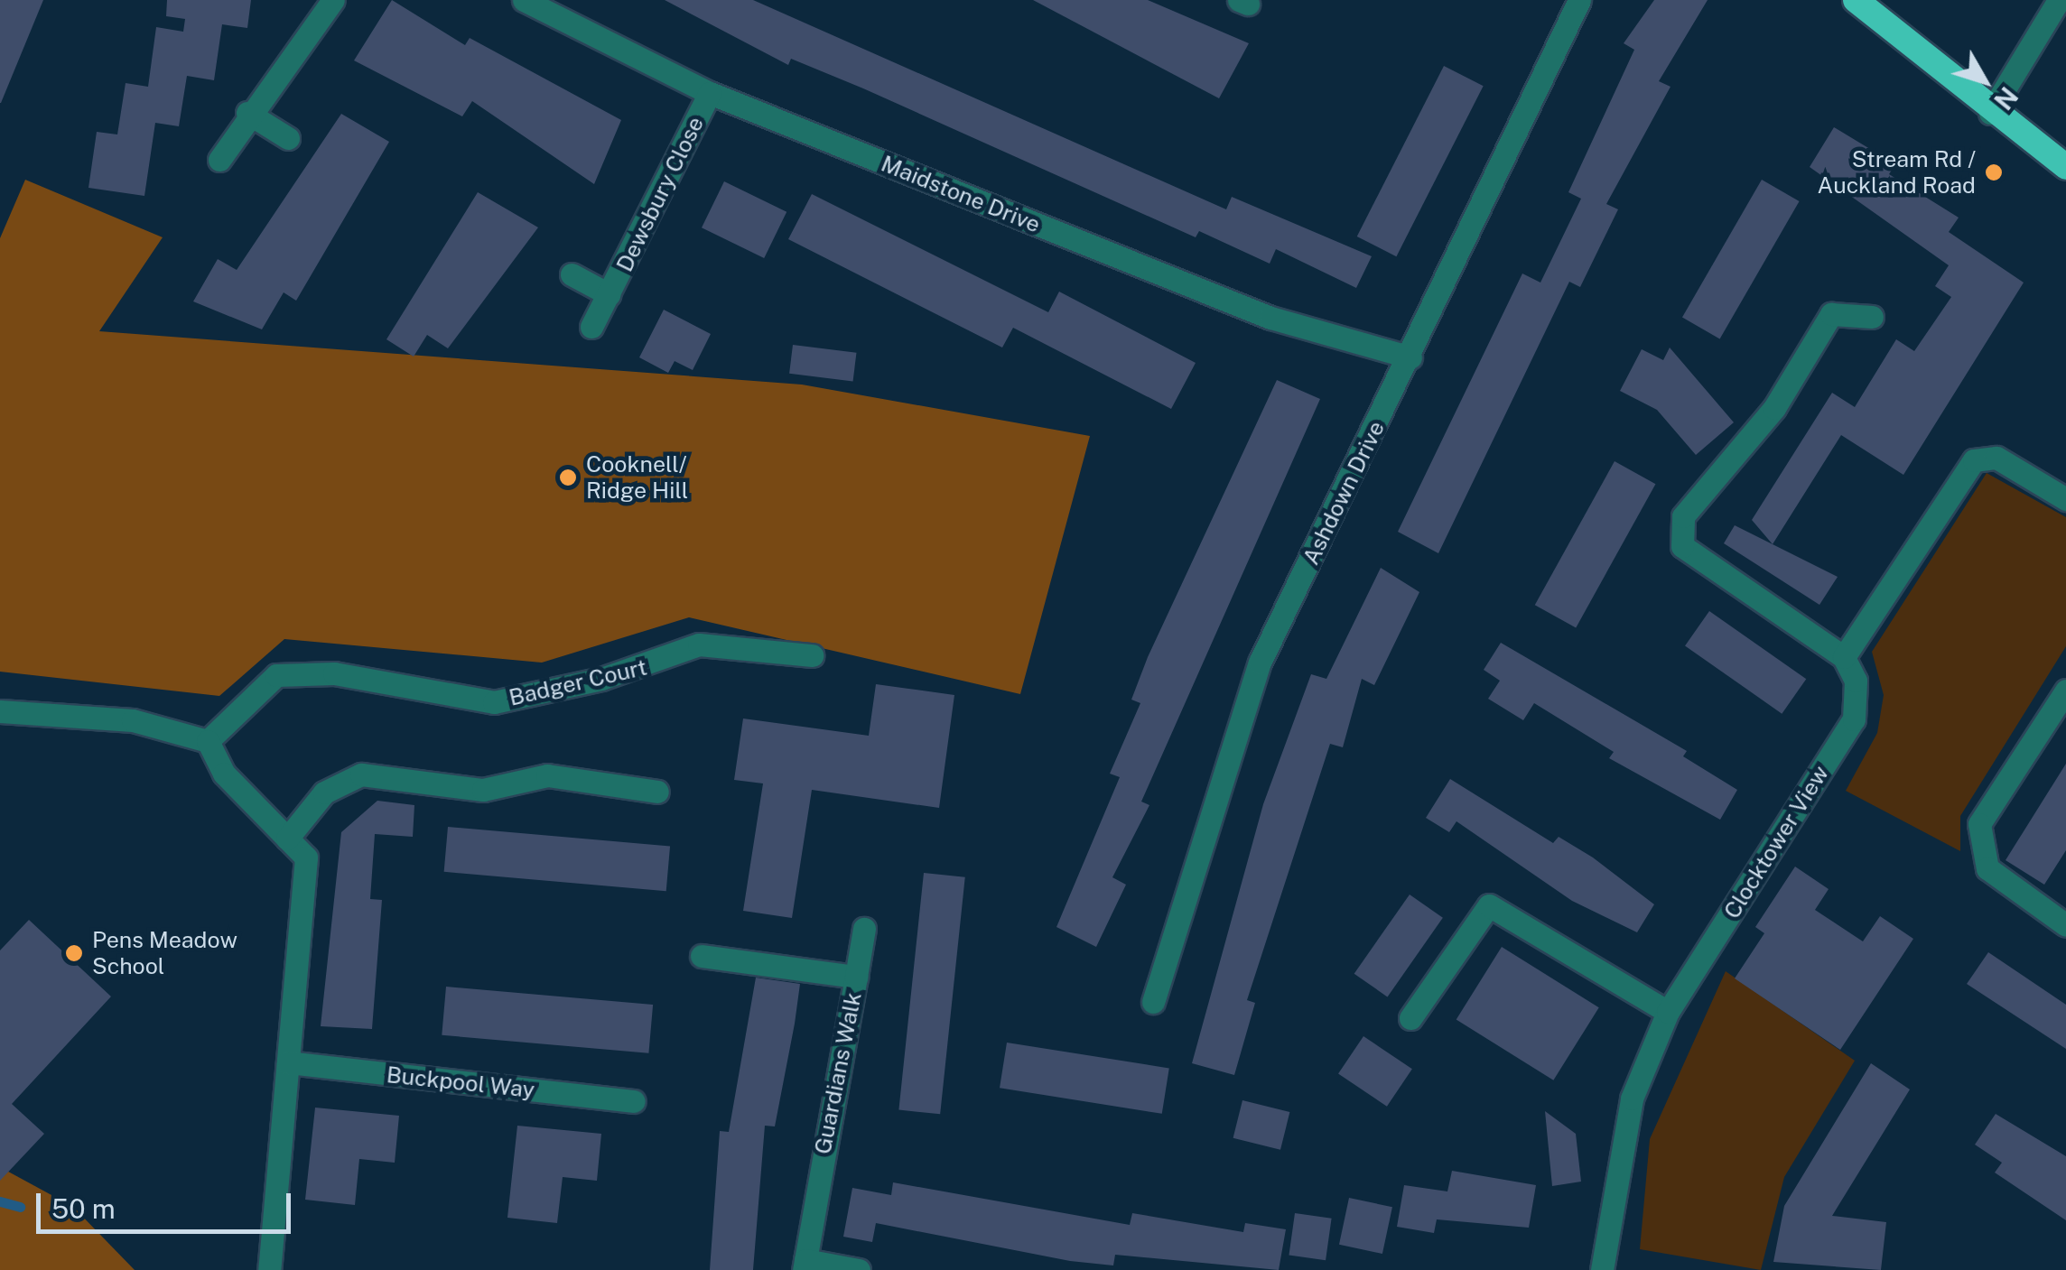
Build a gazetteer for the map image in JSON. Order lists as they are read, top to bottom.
{
  "streets": {
    "street": [
      "Dewsbury Close",
      "Maidstone Drive",
      "Ashdown Drive",
      "Badger Court",
      "Clocktower View",
      "Guardians Walk",
      "Buckpool Way"
    ]
  },
  "crossings": [
    ["Dewsbury Close", "Maidstone Drive"],
    ["Maidstone Drive", "Ashdown Drive"]
  ],
  "places": ["Stream Rd / Auckland Road", "Cooknell/ Ridge Hill", "Pens Meadow School"],
  "scale_bar": "50 m",
  "north": "bottom right"
}
